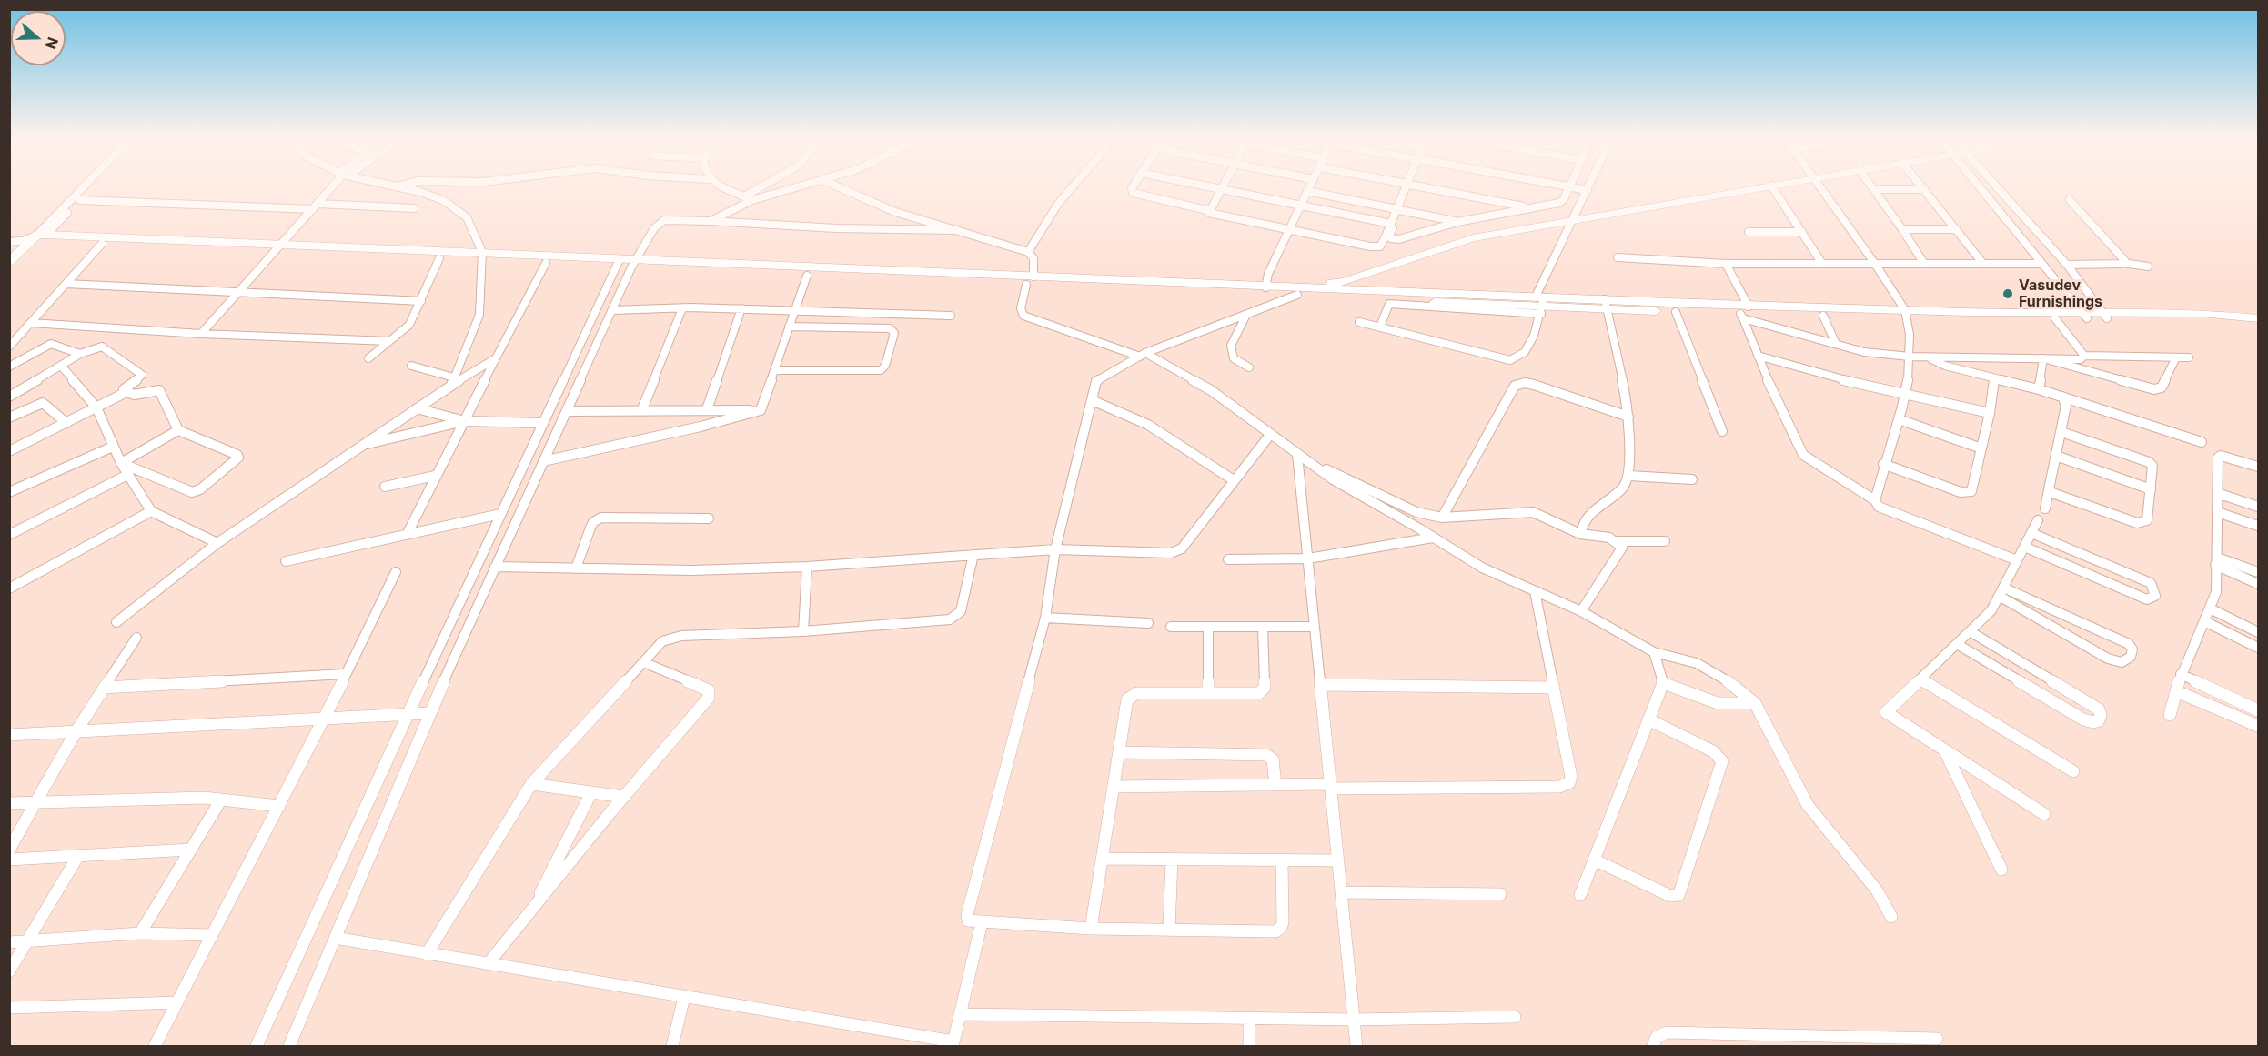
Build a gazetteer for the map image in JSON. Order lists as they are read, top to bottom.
{
  "places": ["Vasudev Furnishings"],
  "north": "right"
}
